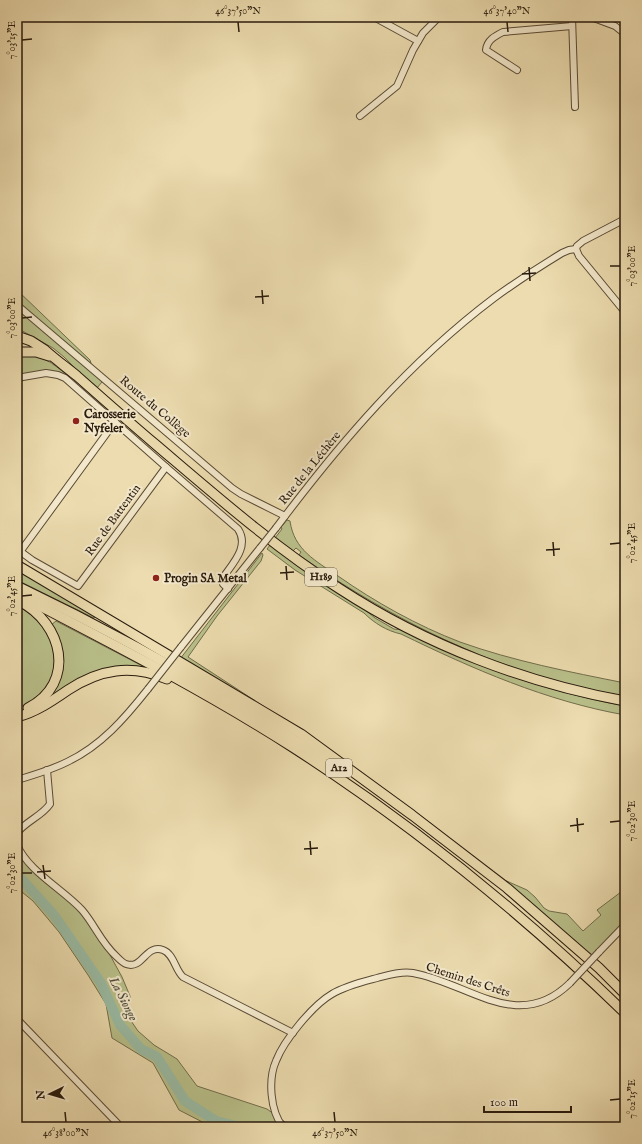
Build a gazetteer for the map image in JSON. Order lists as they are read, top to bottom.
{
  "streets": {
    "highway": ["H189", "A12"],
    "street": [
      "Route du Collège",
      "Rue de la Léchère",
      "Rue de Battentin",
      "Chemin des Crêts"
    ]
  },
  "crossings": [
    ["Route du Collège", "Rue de la Léchère"]
  ],
  "water": ["La Sionge"],
  "places": ["Carosserie Nyfeler", "Progin SA Metal"],
  "scale_bar": "100 m",
  "north": "left",
  "coordinates": [
    "46°37'50\"N",
    "46°37'40\"N",
    "7°03'15\"E",
    "7°03'00\"E",
    "7°02'45\"E",
    "7°02'30\"E",
    "7°02'15\"E",
    "46°38'00\"N"
  ]
}
